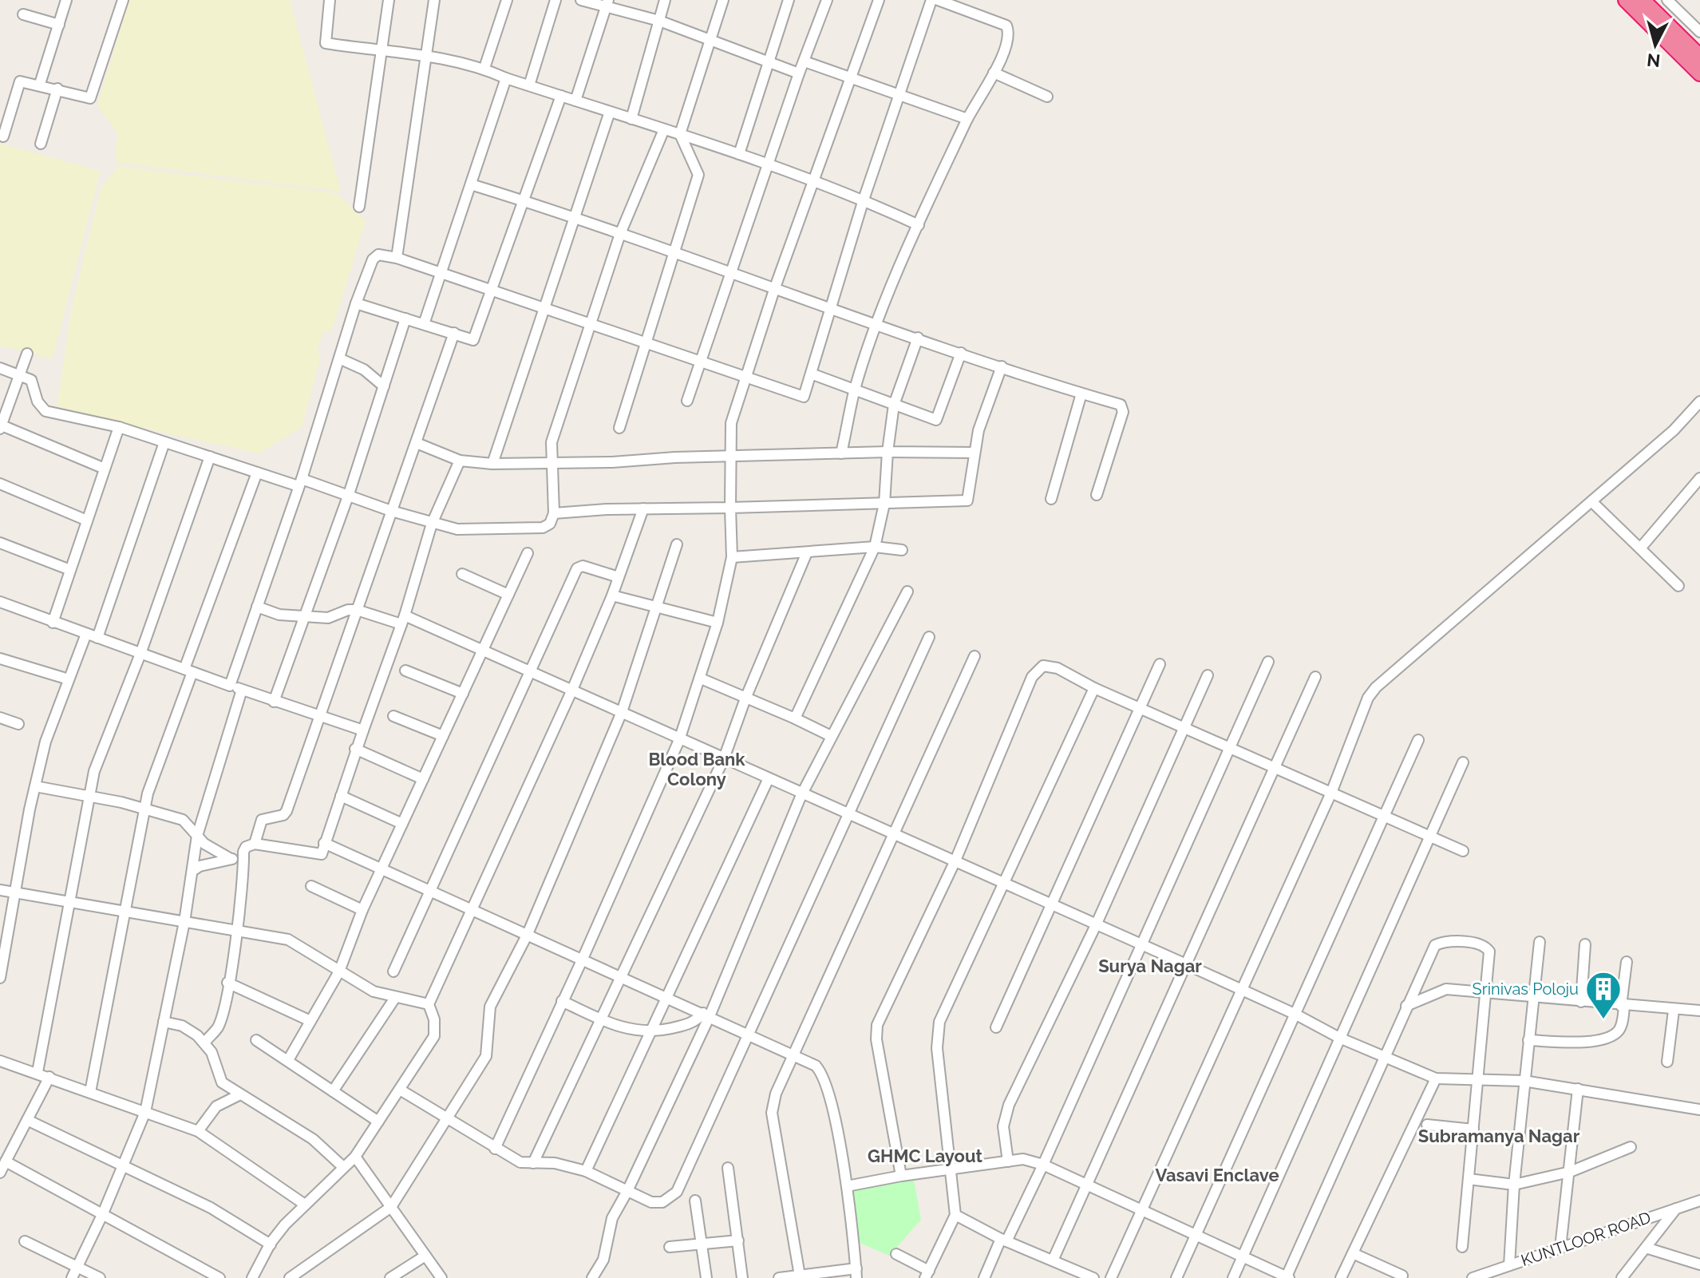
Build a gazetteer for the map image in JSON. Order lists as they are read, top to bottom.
{
  "streets": {
    "street": ["KUNTLOOR ROAD"]
  },
  "districts": [
    "Blood Bank Colony",
    "Surya Nagar",
    "Subramanya Nagar",
    "GHMC Layout",
    "Vasavi Enclave"
  ],
  "places": {
    "building": ["Srinivas Poloju"]
  },
  "north": "bottom"
}
